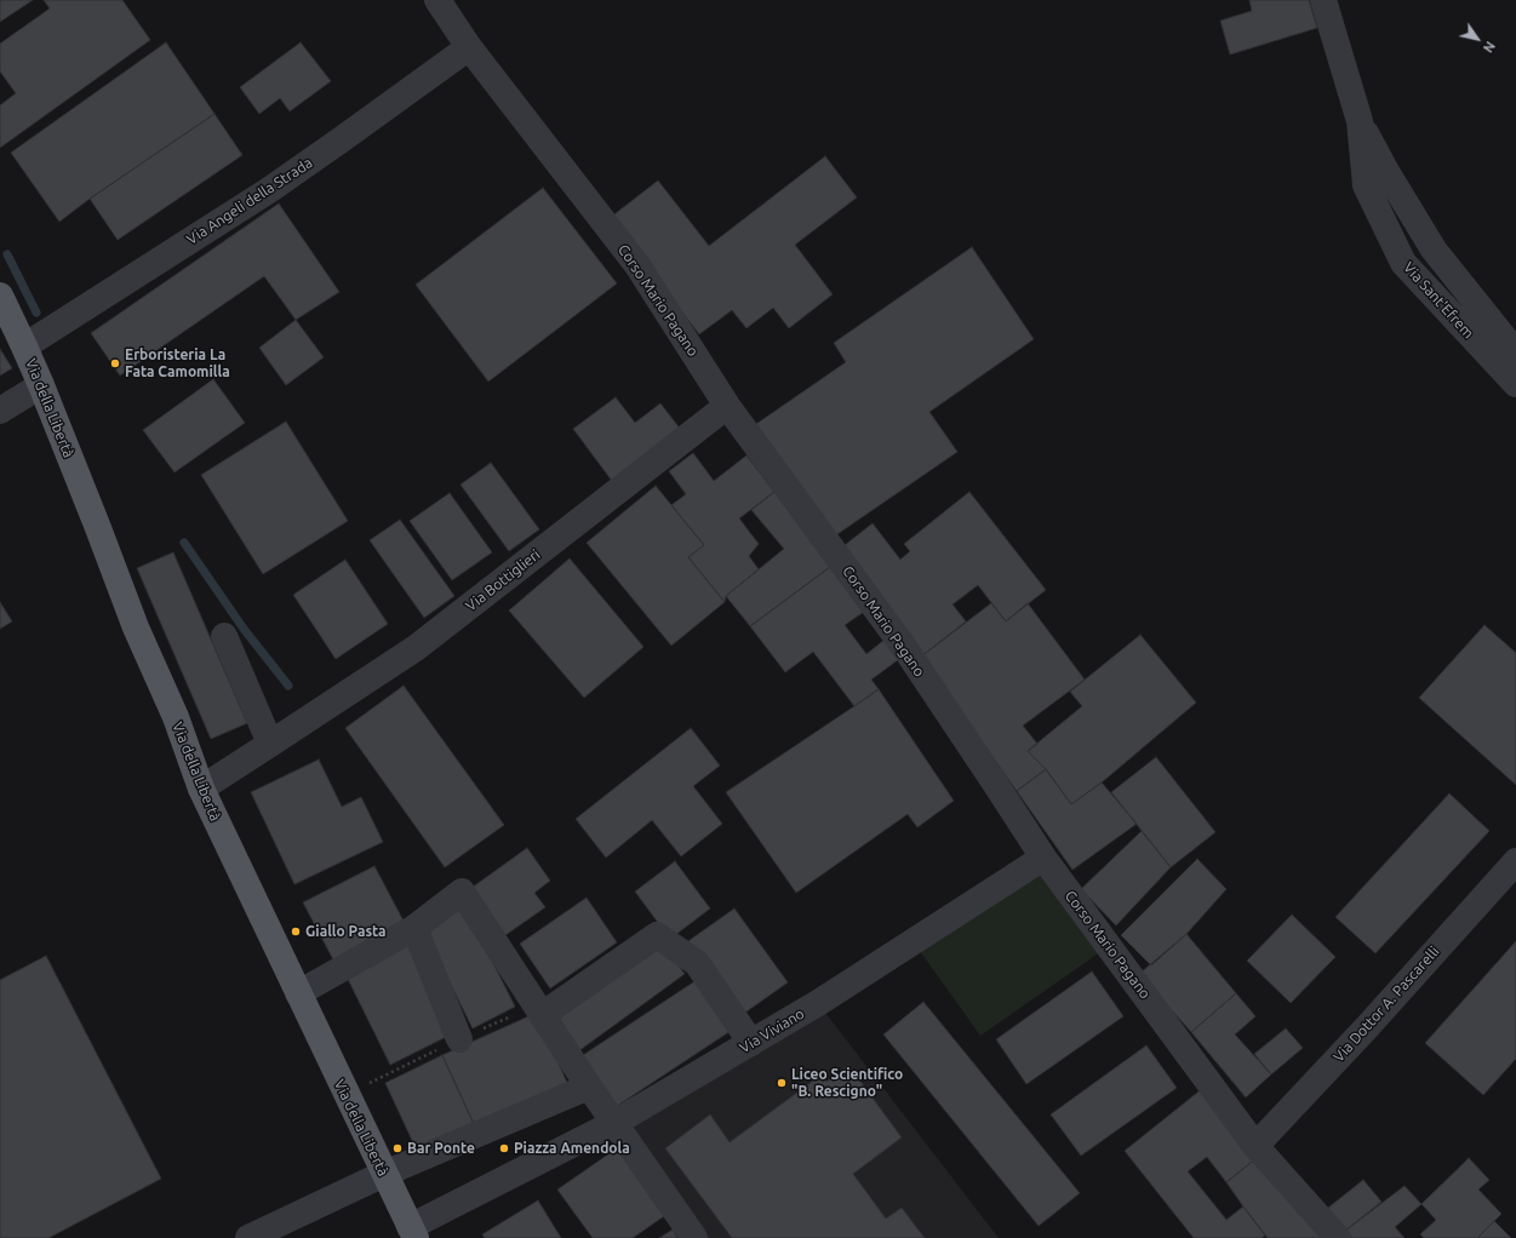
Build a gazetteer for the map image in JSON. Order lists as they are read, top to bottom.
{
  "streets": {
    "main road": ["Via della Libertà"],
    "street": [
      "Via Angeli della Strada",
      "Corso Mario Pagano",
      "Via Sant'Efrem",
      "Via Bottiglieri",
      "Via Dottor A. Pascarelli",
      "Via Viviano"
    ]
  },
  "crossings": [
    ["Via Angeli della Strada", "Corso Mario Pagano"],
    ["Via Angeli della Strada", "Via della Libertà"],
    ["Corso Mario Pagano", "Via Bottiglieri"],
    ["Corso Mario Pagano", "Via Dottor A. Pascarelli"],
    ["Corso Mario Pagano", "Via Viviano"],
    ["Via della Libertà", "Via Bottiglieri"]
  ],
  "places": [
    "Erboristeria La Fata Camomilla",
    "Giallo Pasta",
    "Liceo Scientifico \"B. Rescigno\"",
    "Bar Ponte",
    "Piazza Amendola"
  ],
  "north": "bottom right"
}
